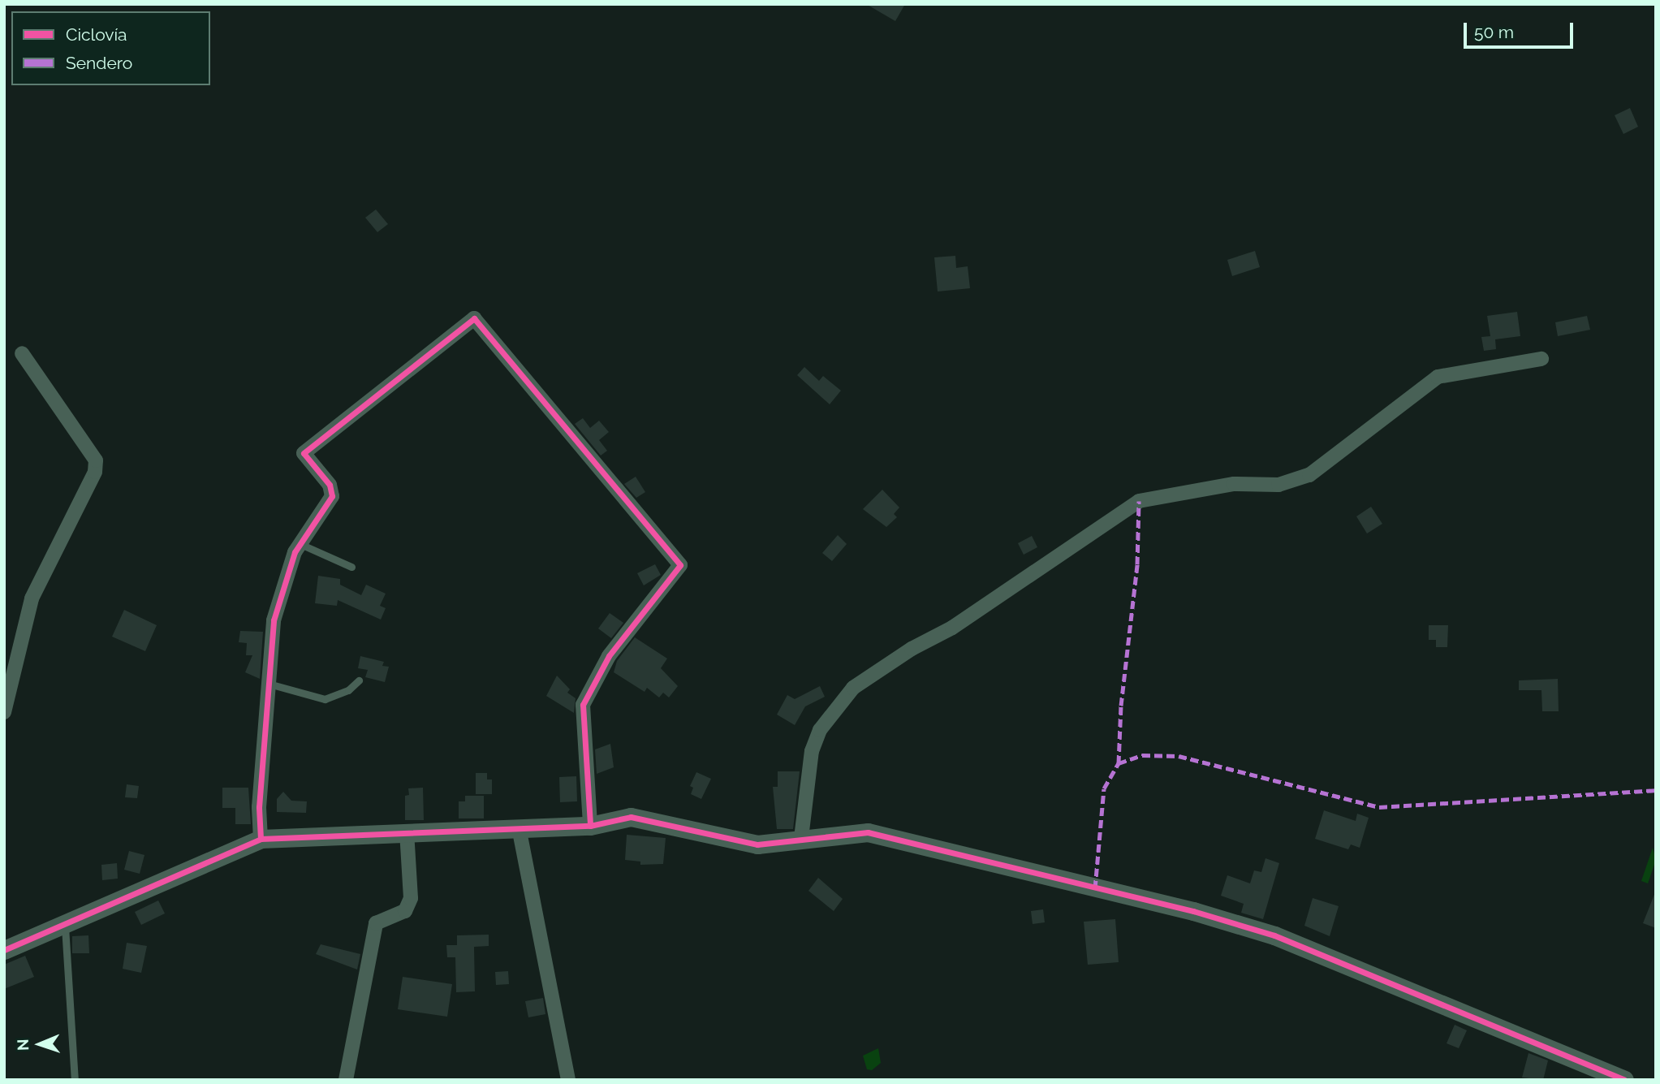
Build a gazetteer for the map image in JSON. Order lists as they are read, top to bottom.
{
  "legend": ["Ciclovía", "Sendero"],
  "scale_bar": "50 m",
  "north": "left"
}
